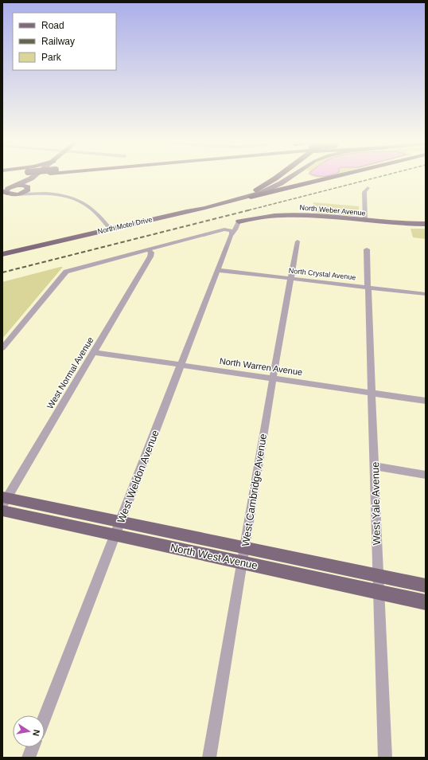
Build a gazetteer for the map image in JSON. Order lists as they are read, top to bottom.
{
  "streets": {
    "main road": ["North Weber Avenue", "North Motel Drive", "North West Avenue"],
    "street": [
      "North Crystal Avenue",
      "North Warren Avenue",
      "West Normal Avenue",
      "West Weldon Avenue",
      "West Cambridge Avenue",
      "West Yale Avenue"
    ]
  },
  "crossings": [
    ["North Weber Avenue", "West Weldon Avenue"],
    ["North Crystal Avenue", "West Weldon Avenue"],
    ["North Crystal Avenue", "West Cambridge Avenue"],
    ["North Crystal Avenue", "West Yale Avenue"],
    ["North Warren Avenue", "West Normal Avenue"],
    ["North Warren Avenue", "West Weldon Avenue"],
    ["North Warren Avenue", "West Cambridge Avenue"],
    ["North Warren Avenue", "West Yale Avenue"],
    ["West Normal Avenue", "North West Avenue"],
    ["West Weldon Avenue", "North West Avenue"],
    ["West Cambridge Avenue", "North West Avenue"],
    ["West Yale Avenue", "North West Avenue"]
  ],
  "legend": ["Road", "Railway", "Park"],
  "north": "right"
}
